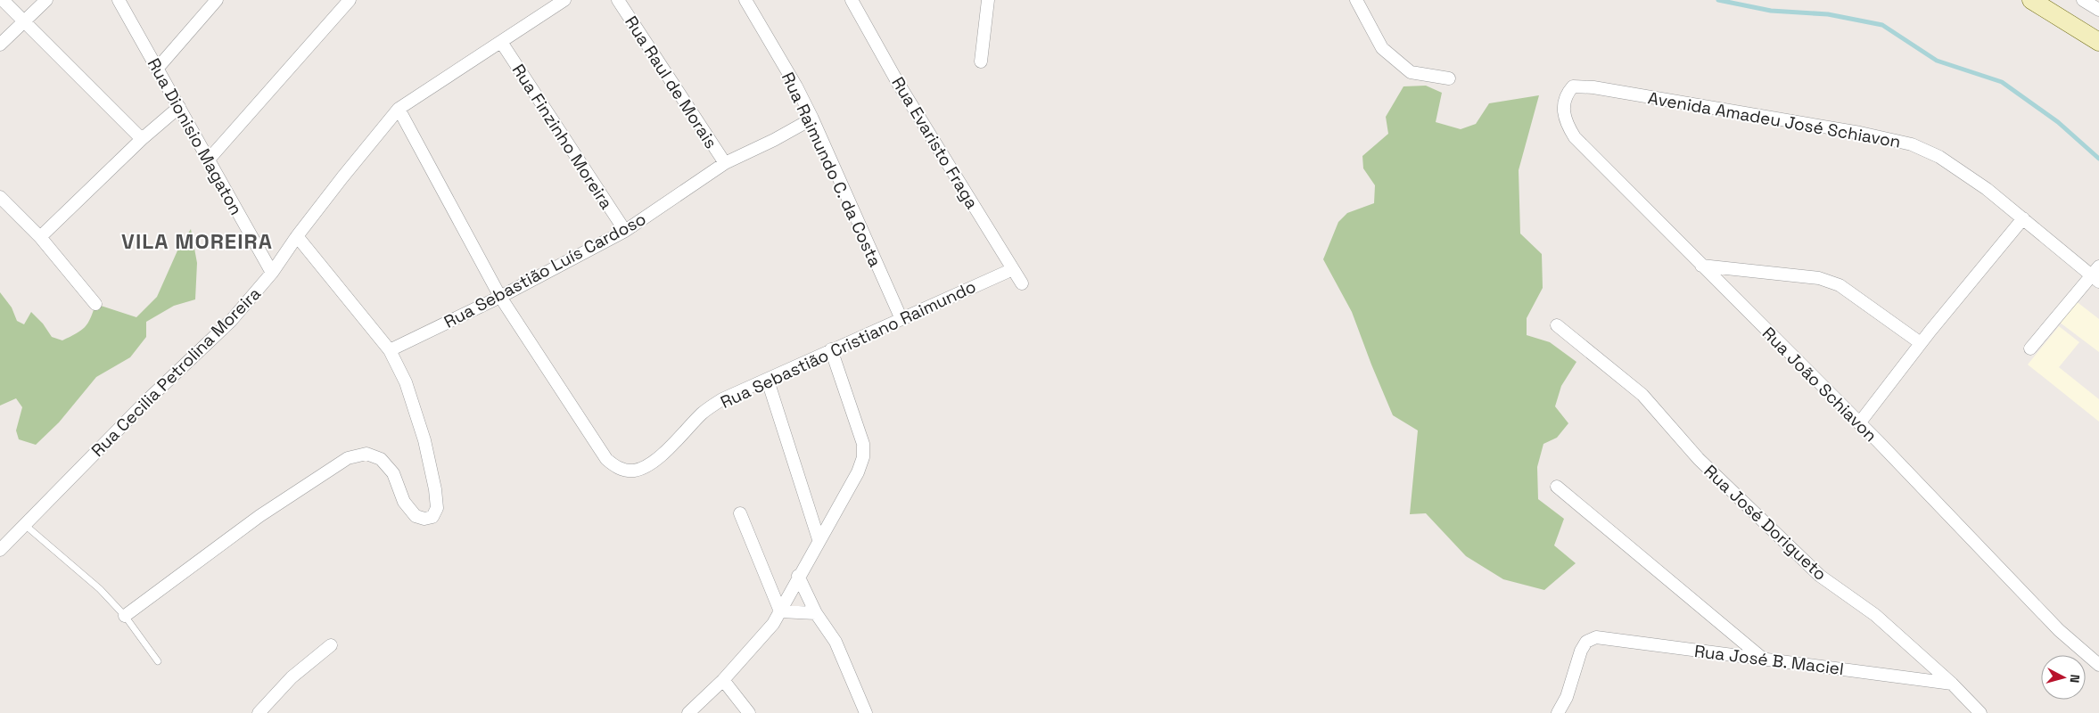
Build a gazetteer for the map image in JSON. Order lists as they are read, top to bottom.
{
  "streets": {
    "street": [
      "Rua Raul de Morais",
      "Avenida Amadeu José Schiavon",
      "Rua Dionisio Magaton",
      "Rua Finzinho Moreira",
      "Rua Evaristo Fraga",
      "Rua Raimundo C. da Costa",
      "Rua Sebastião Luís Cardoso",
      "Rua Sebastião Cristiano Raimundo",
      "Rua Cecilia Petrolina Moreira",
      "Rua João Schiavon",
      "Rua José Dorigueto",
      "Rua José B. Maciel"
    ]
  },
  "crossings": [
    ["Rua Raul de Morais", "Rua Sebastião Luís Cardoso"],
    ["Avenida Amadeu José Schiavon", "Rua João Schiavon"],
    ["Rua Dionisio Magaton", "Rua Cecilia Petrolina Moreira"],
    ["Rua Finzinho Moreira", "Rua Sebastião Luís Cardoso"],
    ["Rua Finzinho Moreira", "Rua Cecilia Petrolina Moreira"],
    ["Rua Evaristo Fraga", "Rua Sebastião Cristiano Raimundo"],
    ["Rua Raimundo C. da Costa", "Rua Sebastião Luís Cardoso"],
    ["Rua Raimundo C. da Costa", "Rua Sebastião Cristiano Raimundo"],
    ["Rua Sebastião Luís Cardoso", "Rua Sebastião Cristiano Raimundo"],
    ["Rua Sebastião Cristiano Raimundo", "Rua Cecilia Petrolina Moreira"],
    ["Rua José Dorigueto", "Rua José B. Maciel"]
  ],
  "districts": ["VILA MOREIRA"],
  "north": "right"
}
